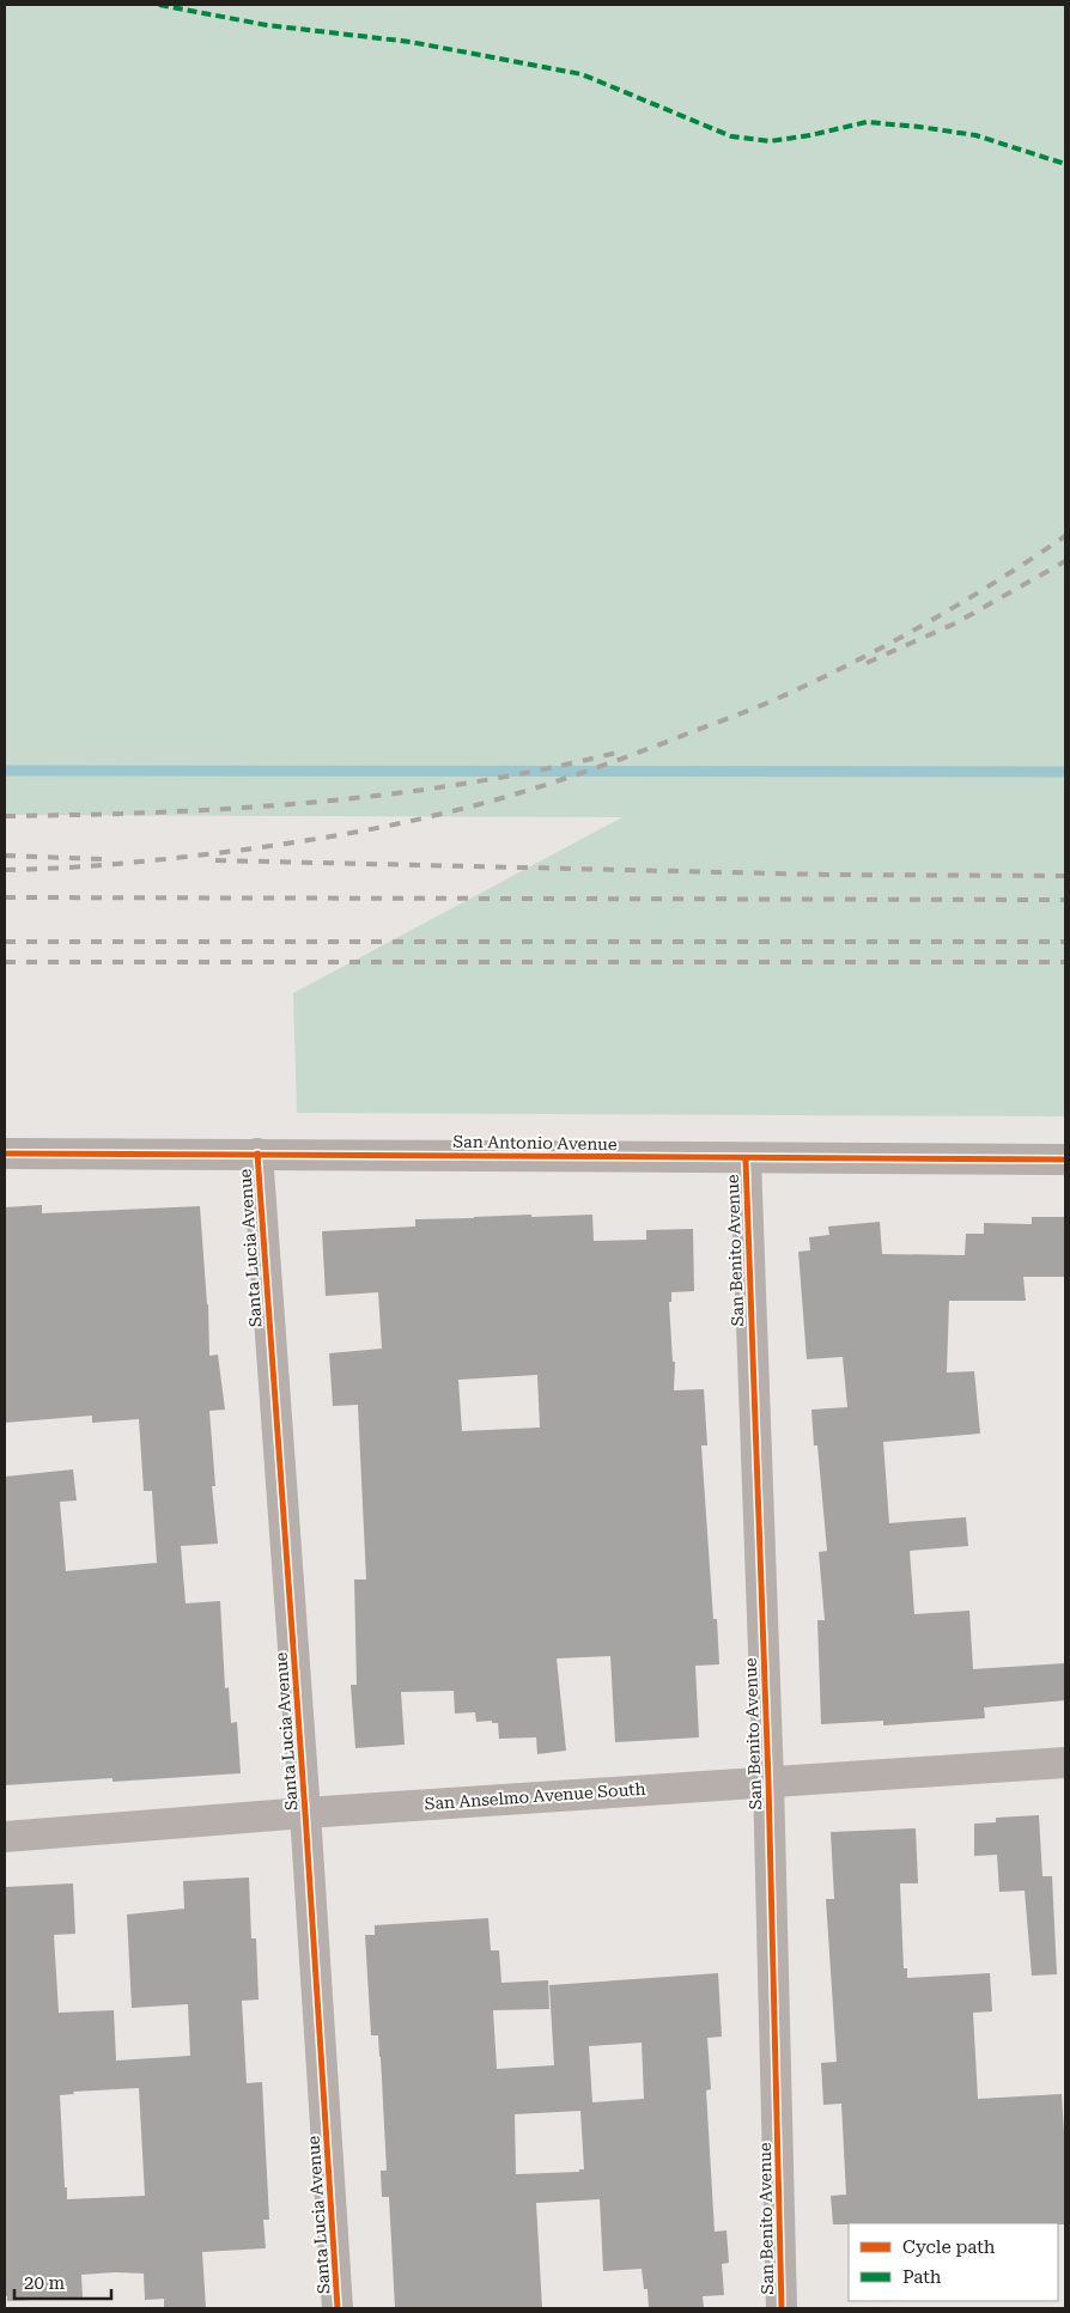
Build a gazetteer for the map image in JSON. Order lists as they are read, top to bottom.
{
  "streets": {
    "street": [
      "San Antonio Avenue",
      "Santa Lucia Avenue",
      "San Benito Avenue",
      "San Anselmo Avenue South"
    ]
  },
  "crossings": [
    ["San Antonio Avenue", "Santa Lucia Avenue"],
    ["San Antonio Avenue", "San Benito Avenue"],
    ["Santa Lucia Avenue", "San Anselmo Avenue South"],
    ["San Benito Avenue", "San Anselmo Avenue South"]
  ],
  "legend": ["Cycle path", "Path"],
  "scale_bar": "20 m"
}
